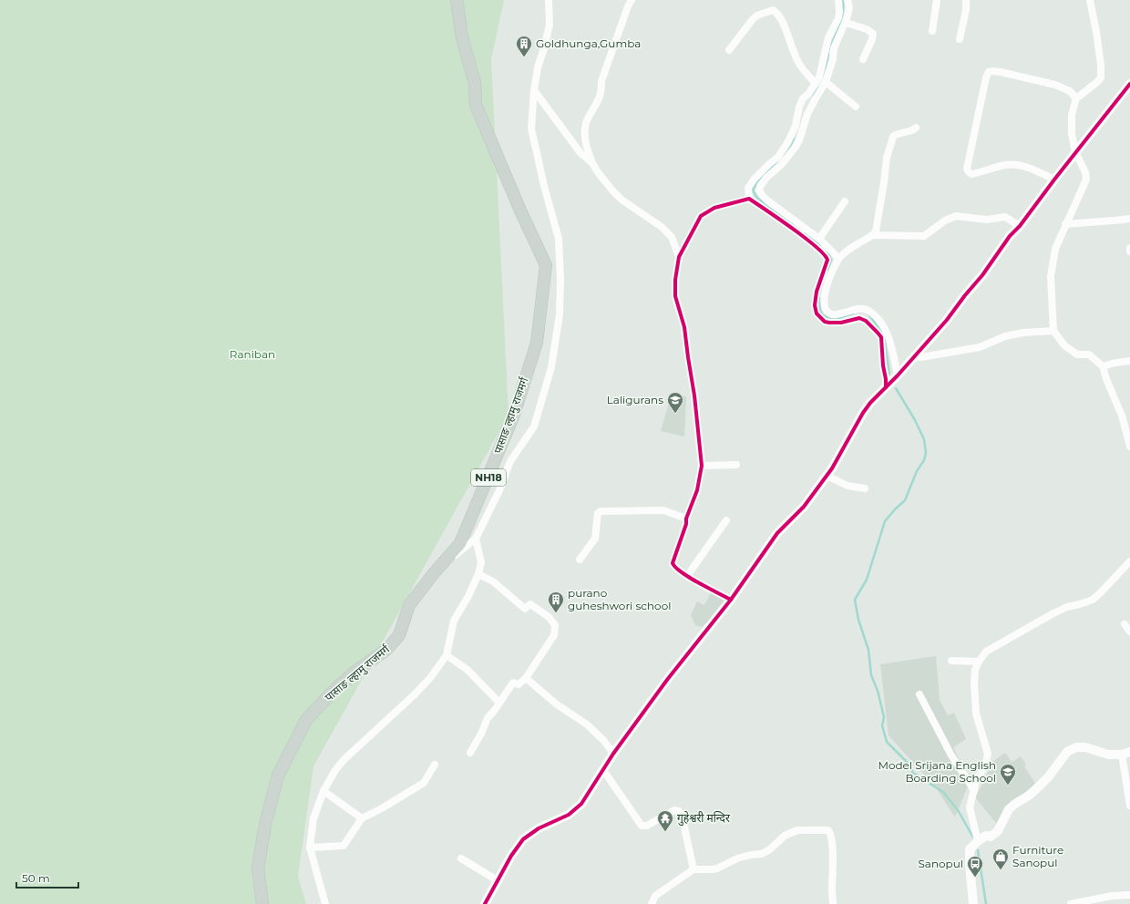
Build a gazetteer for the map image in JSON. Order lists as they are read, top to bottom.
{
  "streets": {
    "main road": ["पासाङ ल्हामु राजमर्ग", "NH18"]
  },
  "parks": ["Raniban"],
  "places": {
    "building": ["Goldhunga,Gumba", "purano guheshwori school"],
    "school or university": ["Laligurans", "Model Srijana English Boarding School"],
    "temple": ["गुहेश्वरी मन्दिर"],
    "shop": ["Furniture Sanopul"],
    "bus stop": ["Sanopul"]
  },
  "scale_bar": "50 m"
}
